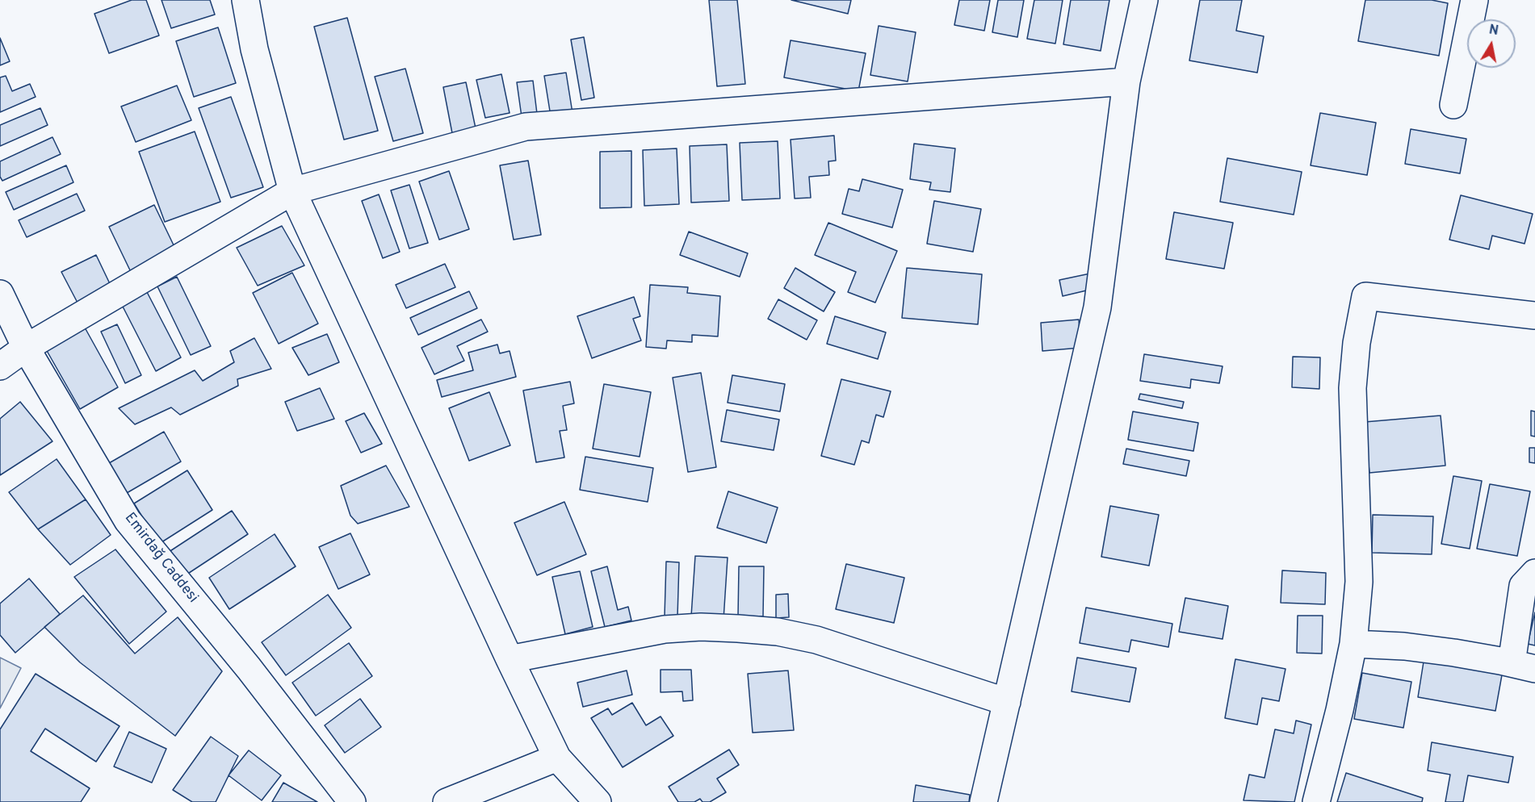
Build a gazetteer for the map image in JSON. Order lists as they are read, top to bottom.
{
  "streets": {
    "street": ["Emirdağ Caddesi"]
  },
  "north": "top"
}
